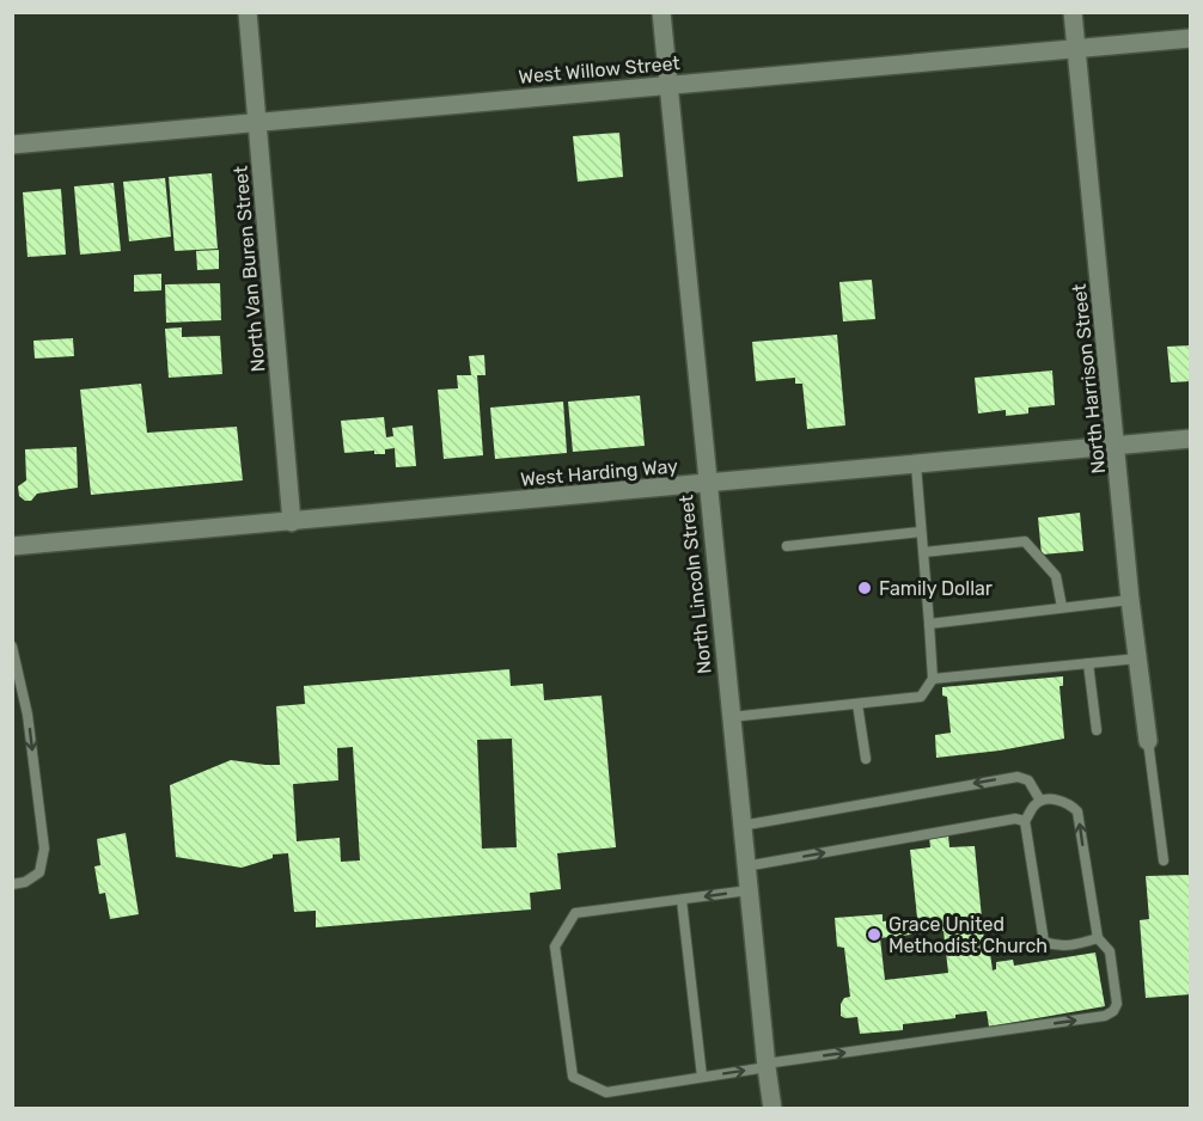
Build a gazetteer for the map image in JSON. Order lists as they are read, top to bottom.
{
  "streets": {
    "street": [
      "West Willow Street",
      "North Van Buren Street",
      "North Harrison Street",
      "West Harding Way",
      "North Lincoln Street"
    ]
  },
  "crossings": [
    ["West Willow Street", "North Van Buren Street"],
    ["West Willow Street", "North Harrison Street"],
    ["West Willow Street", "North Lincoln Street"],
    ["North Van Buren Street", "West Harding Way"],
    ["North Harrison Street", "West Harding Way"],
    ["West Harding Way", "North Lincoln Street"]
  ],
  "places": ["Family Dollar", "Grace United Methodist Church"]
}
